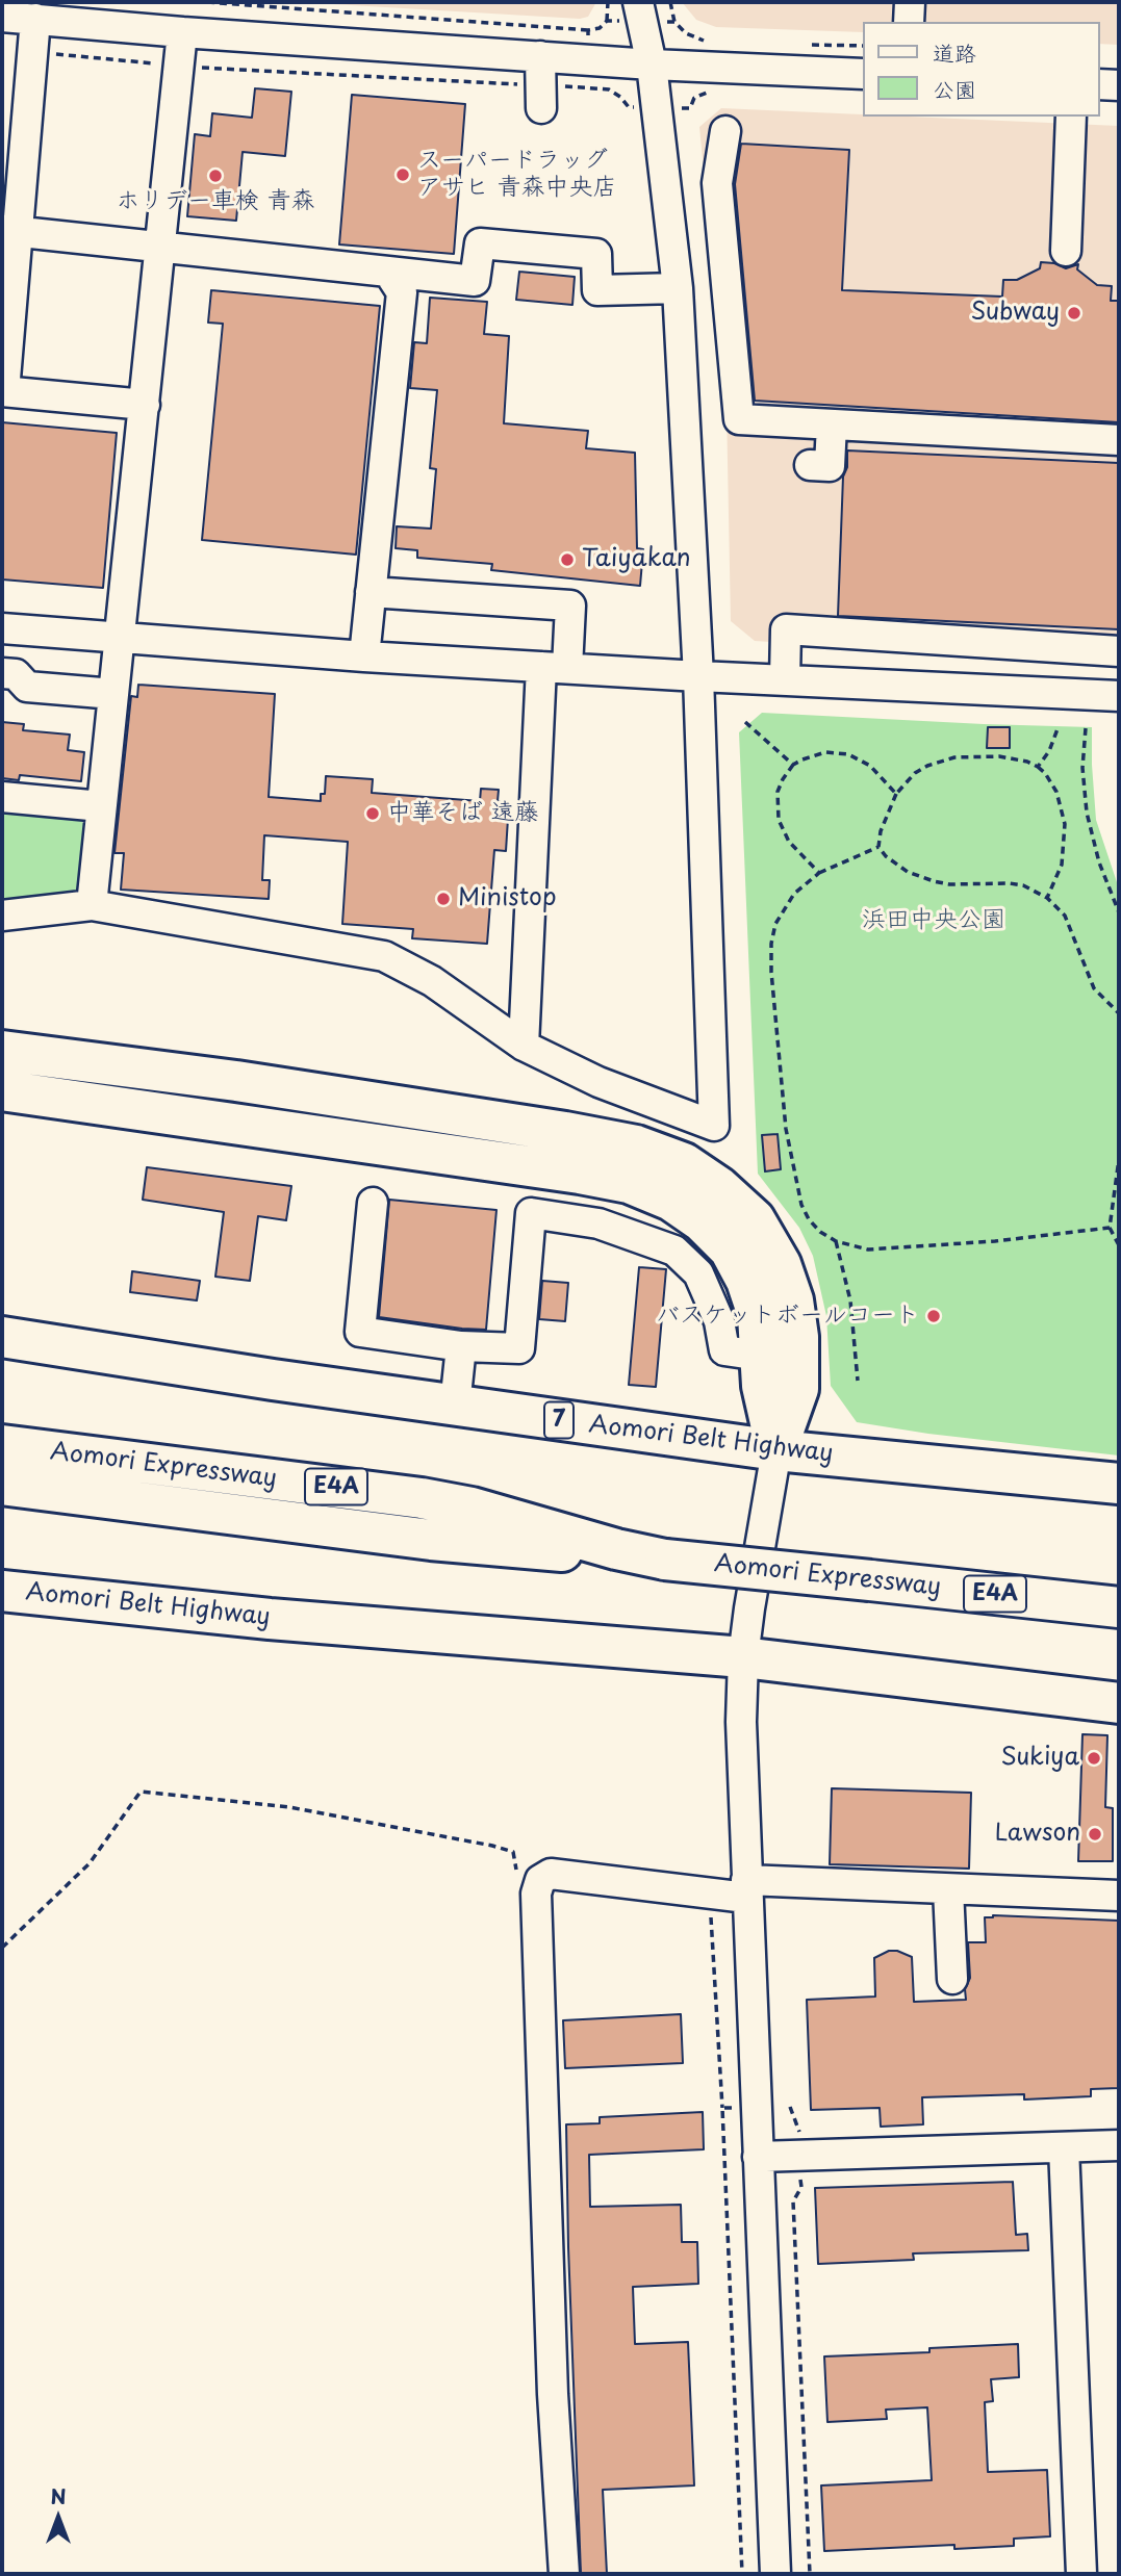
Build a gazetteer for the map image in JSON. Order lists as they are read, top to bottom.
{
  "streets": {
    "highway": [
      "7",
      "Aomori Belt Highway",
      "Aomori Expressway",
      "E4A"
    ]
  },
  "parks": ["浜田中央公園"],
  "places": [
    "スーパードラッグ アサヒ 青森中央店",
    "ホリデー車検 青森",
    "Subway",
    "Taiyakan",
    "中華そば 遠藤",
    "Ministop",
    "バスケットボールコート",
    "Sukiya",
    "Lawson"
  ],
  "legend": ["道路", "公園"],
  "north": "top"
}
